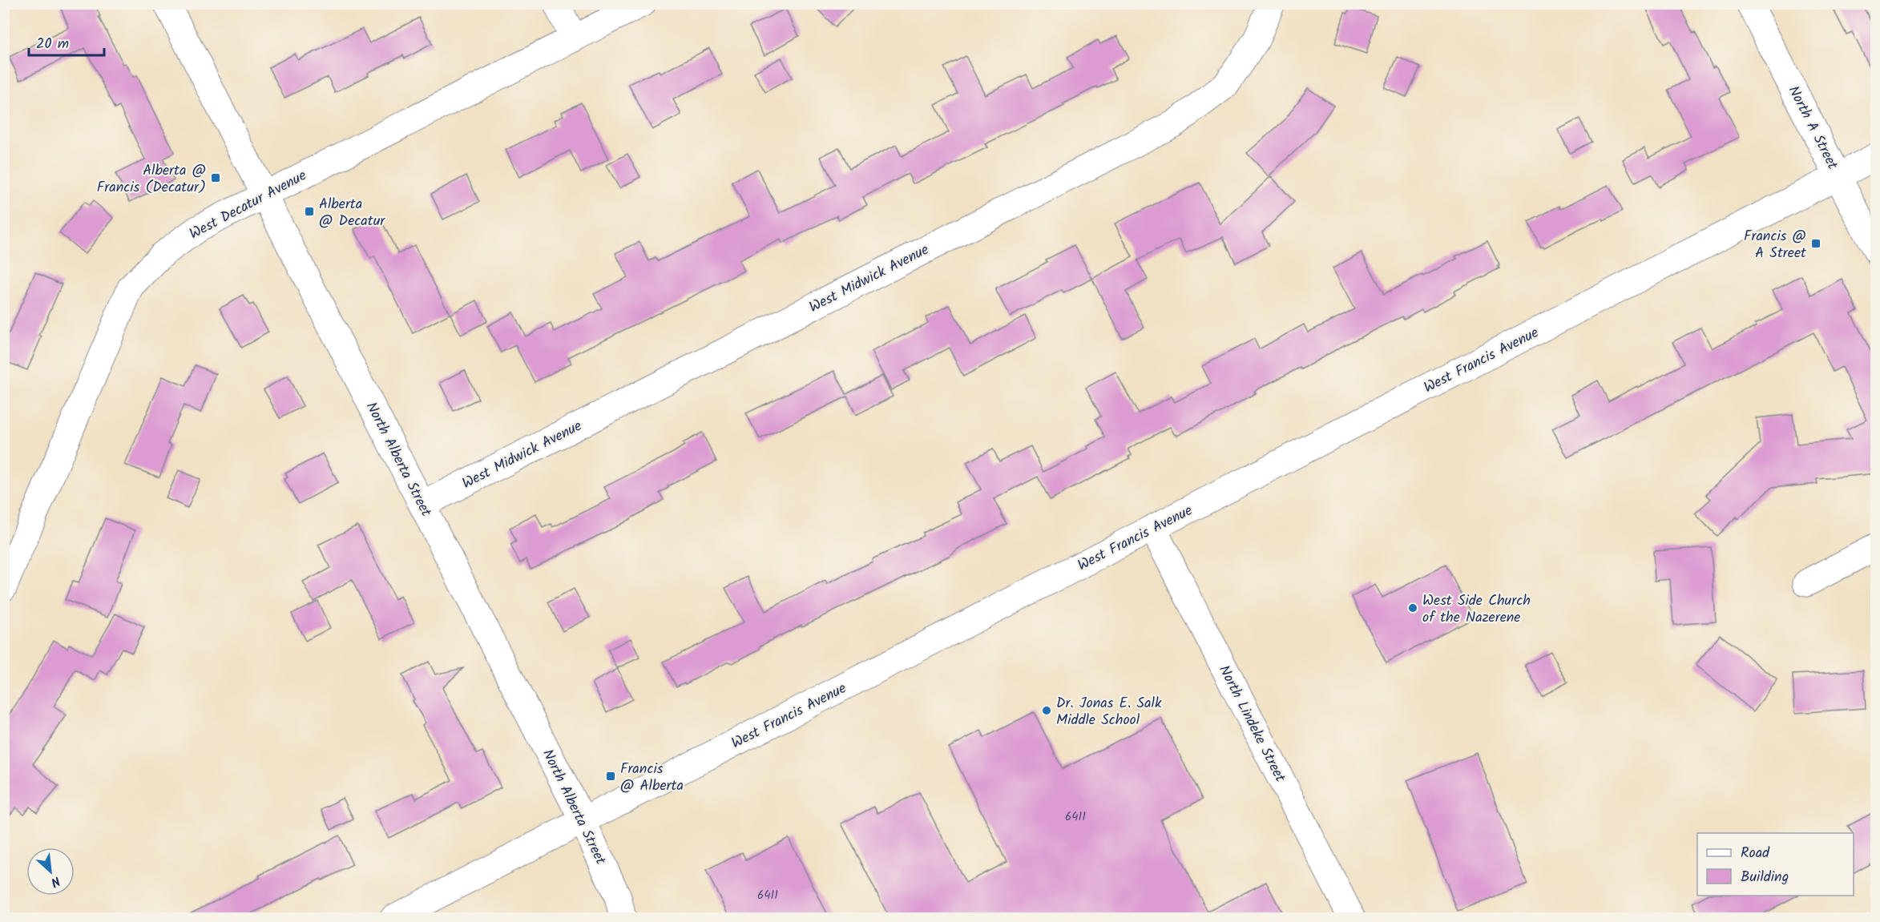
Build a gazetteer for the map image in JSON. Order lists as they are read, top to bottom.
{
  "streets": {
    "street": [
      "North A Street",
      "West Decatur Avenue",
      "West Midwick Avenue",
      "West Francis Avenue",
      "North Alberta Street",
      "North Lindeke Street"
    ]
  },
  "crossings": [
    ["North A Street", "West Francis Avenue"],
    ["West Decatur Avenue", "North Alberta Street"],
    ["West Midwick Avenue", "North Alberta Street"],
    ["West Francis Avenue", "North Alberta Street"],
    ["West Francis Avenue", "North Lindeke Street"]
  ],
  "places": {
    "transit": [
      "Alberta @ Francis (Decatur)",
      "Alberta @ Decatur",
      "Francis @ A Street",
      "Francis @ Alberta"
    ],
    "other": ["West Side Church of the Nazerene", "Dr. Jonas E. Salk Middle School"]
  },
  "house_numbers": ["6411", "6411"],
  "legend": ["Road", "Building"],
  "scale_bar": "20 m",
  "north": "bottom right"
}
